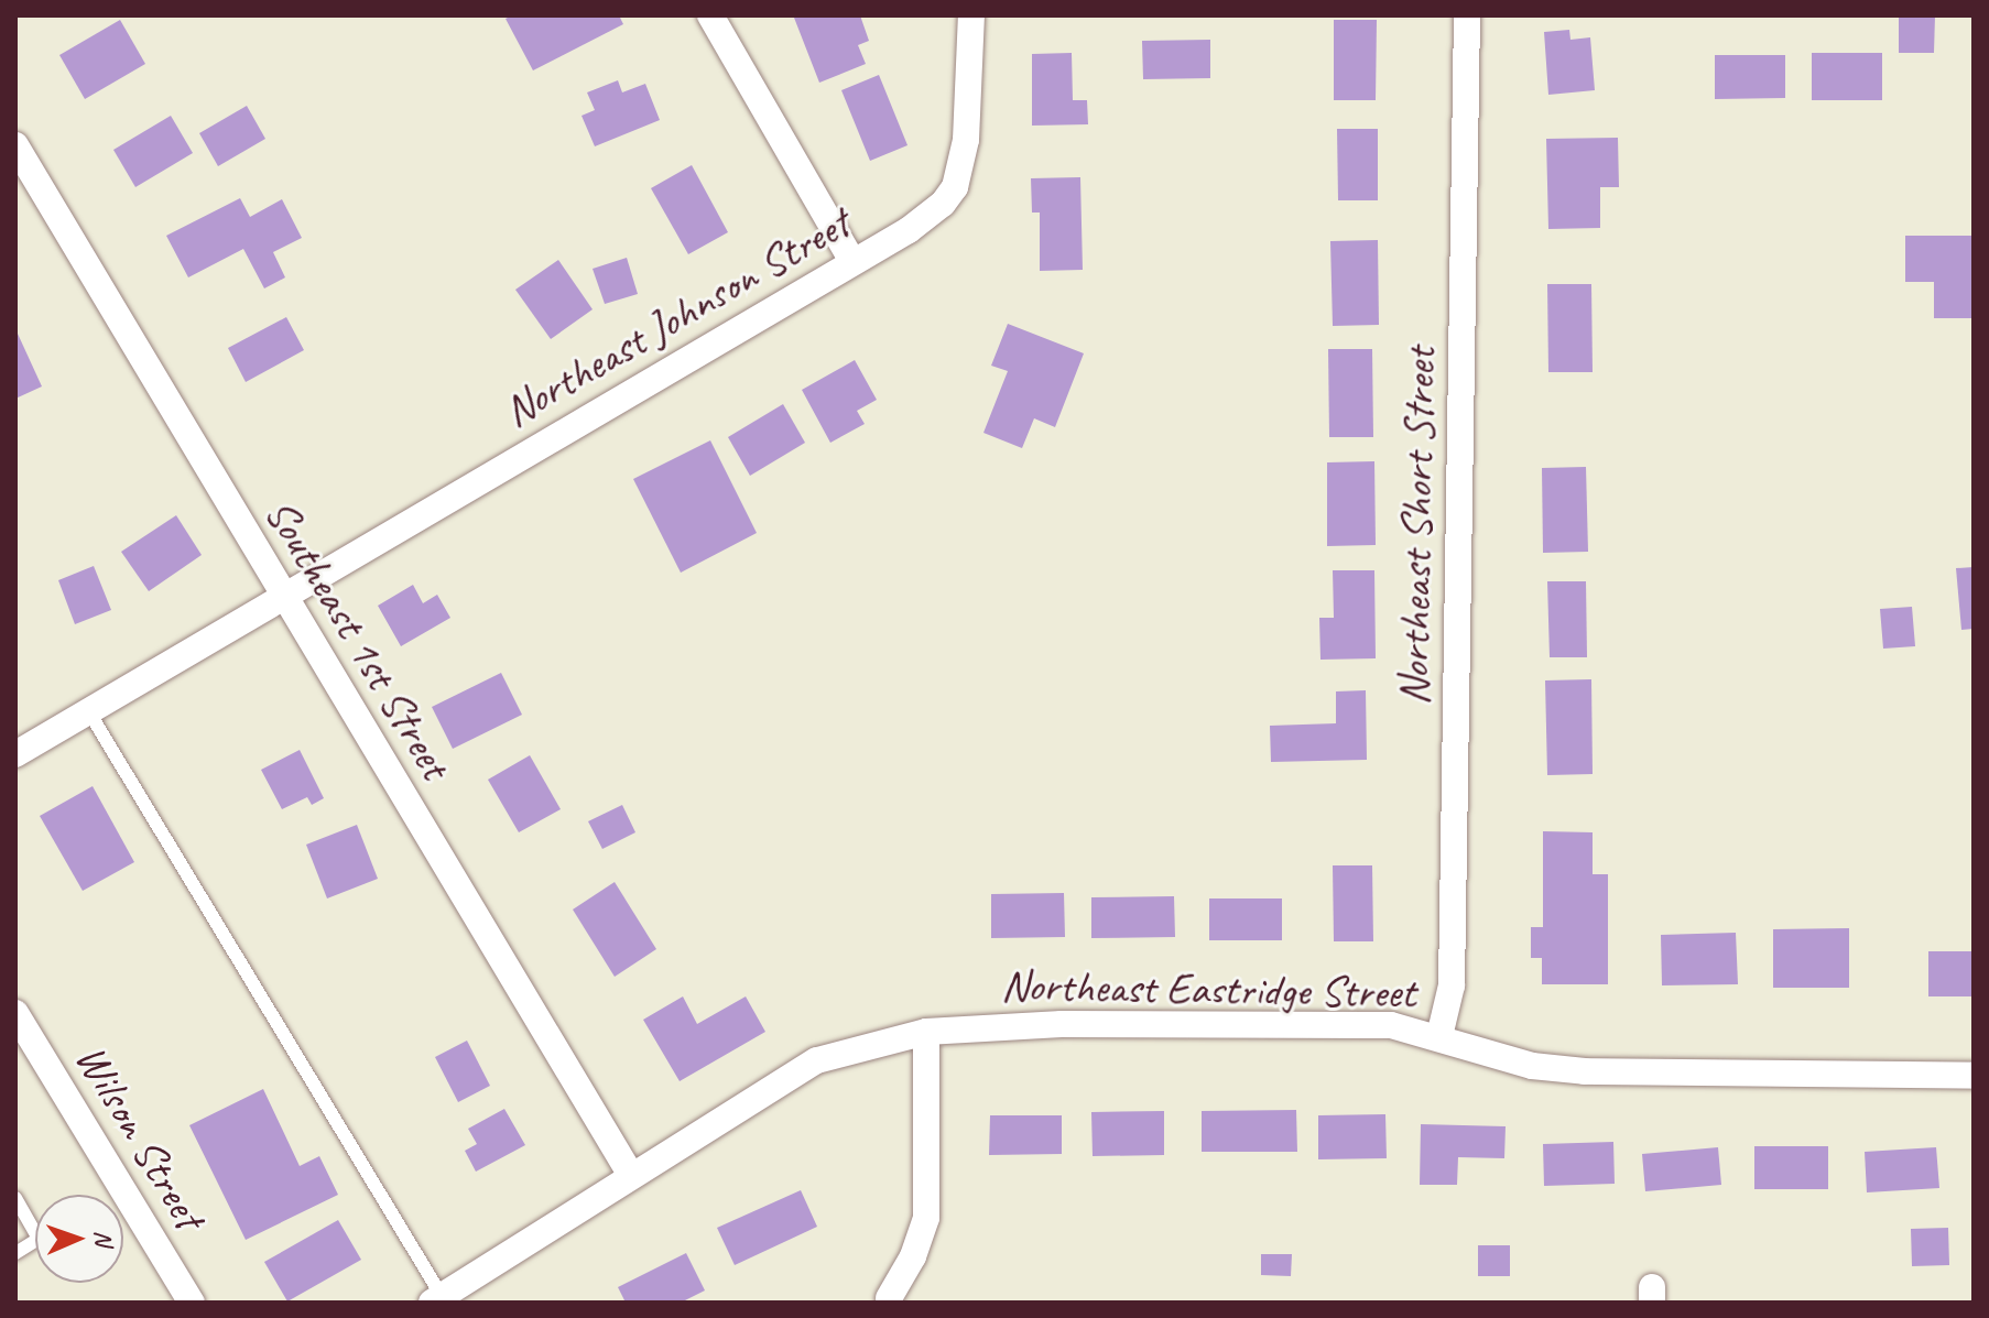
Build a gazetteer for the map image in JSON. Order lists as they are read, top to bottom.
{
  "streets": {
    "street": [
      "Northeast Johnson Street",
      "Northeast Short Street",
      "Southeast 1st Street",
      "Northeast Eastridge Street",
      "Wilson Street"
    ]
  },
  "crossings": [
    ["Northeast Johnson Street", "Southeast 1st Street"],
    ["Northeast Short Street", "Northeast Eastridge Street"],
    ["Southeast 1st Street", "Northeast Eastridge Street"]
  ],
  "north": "right"
}
